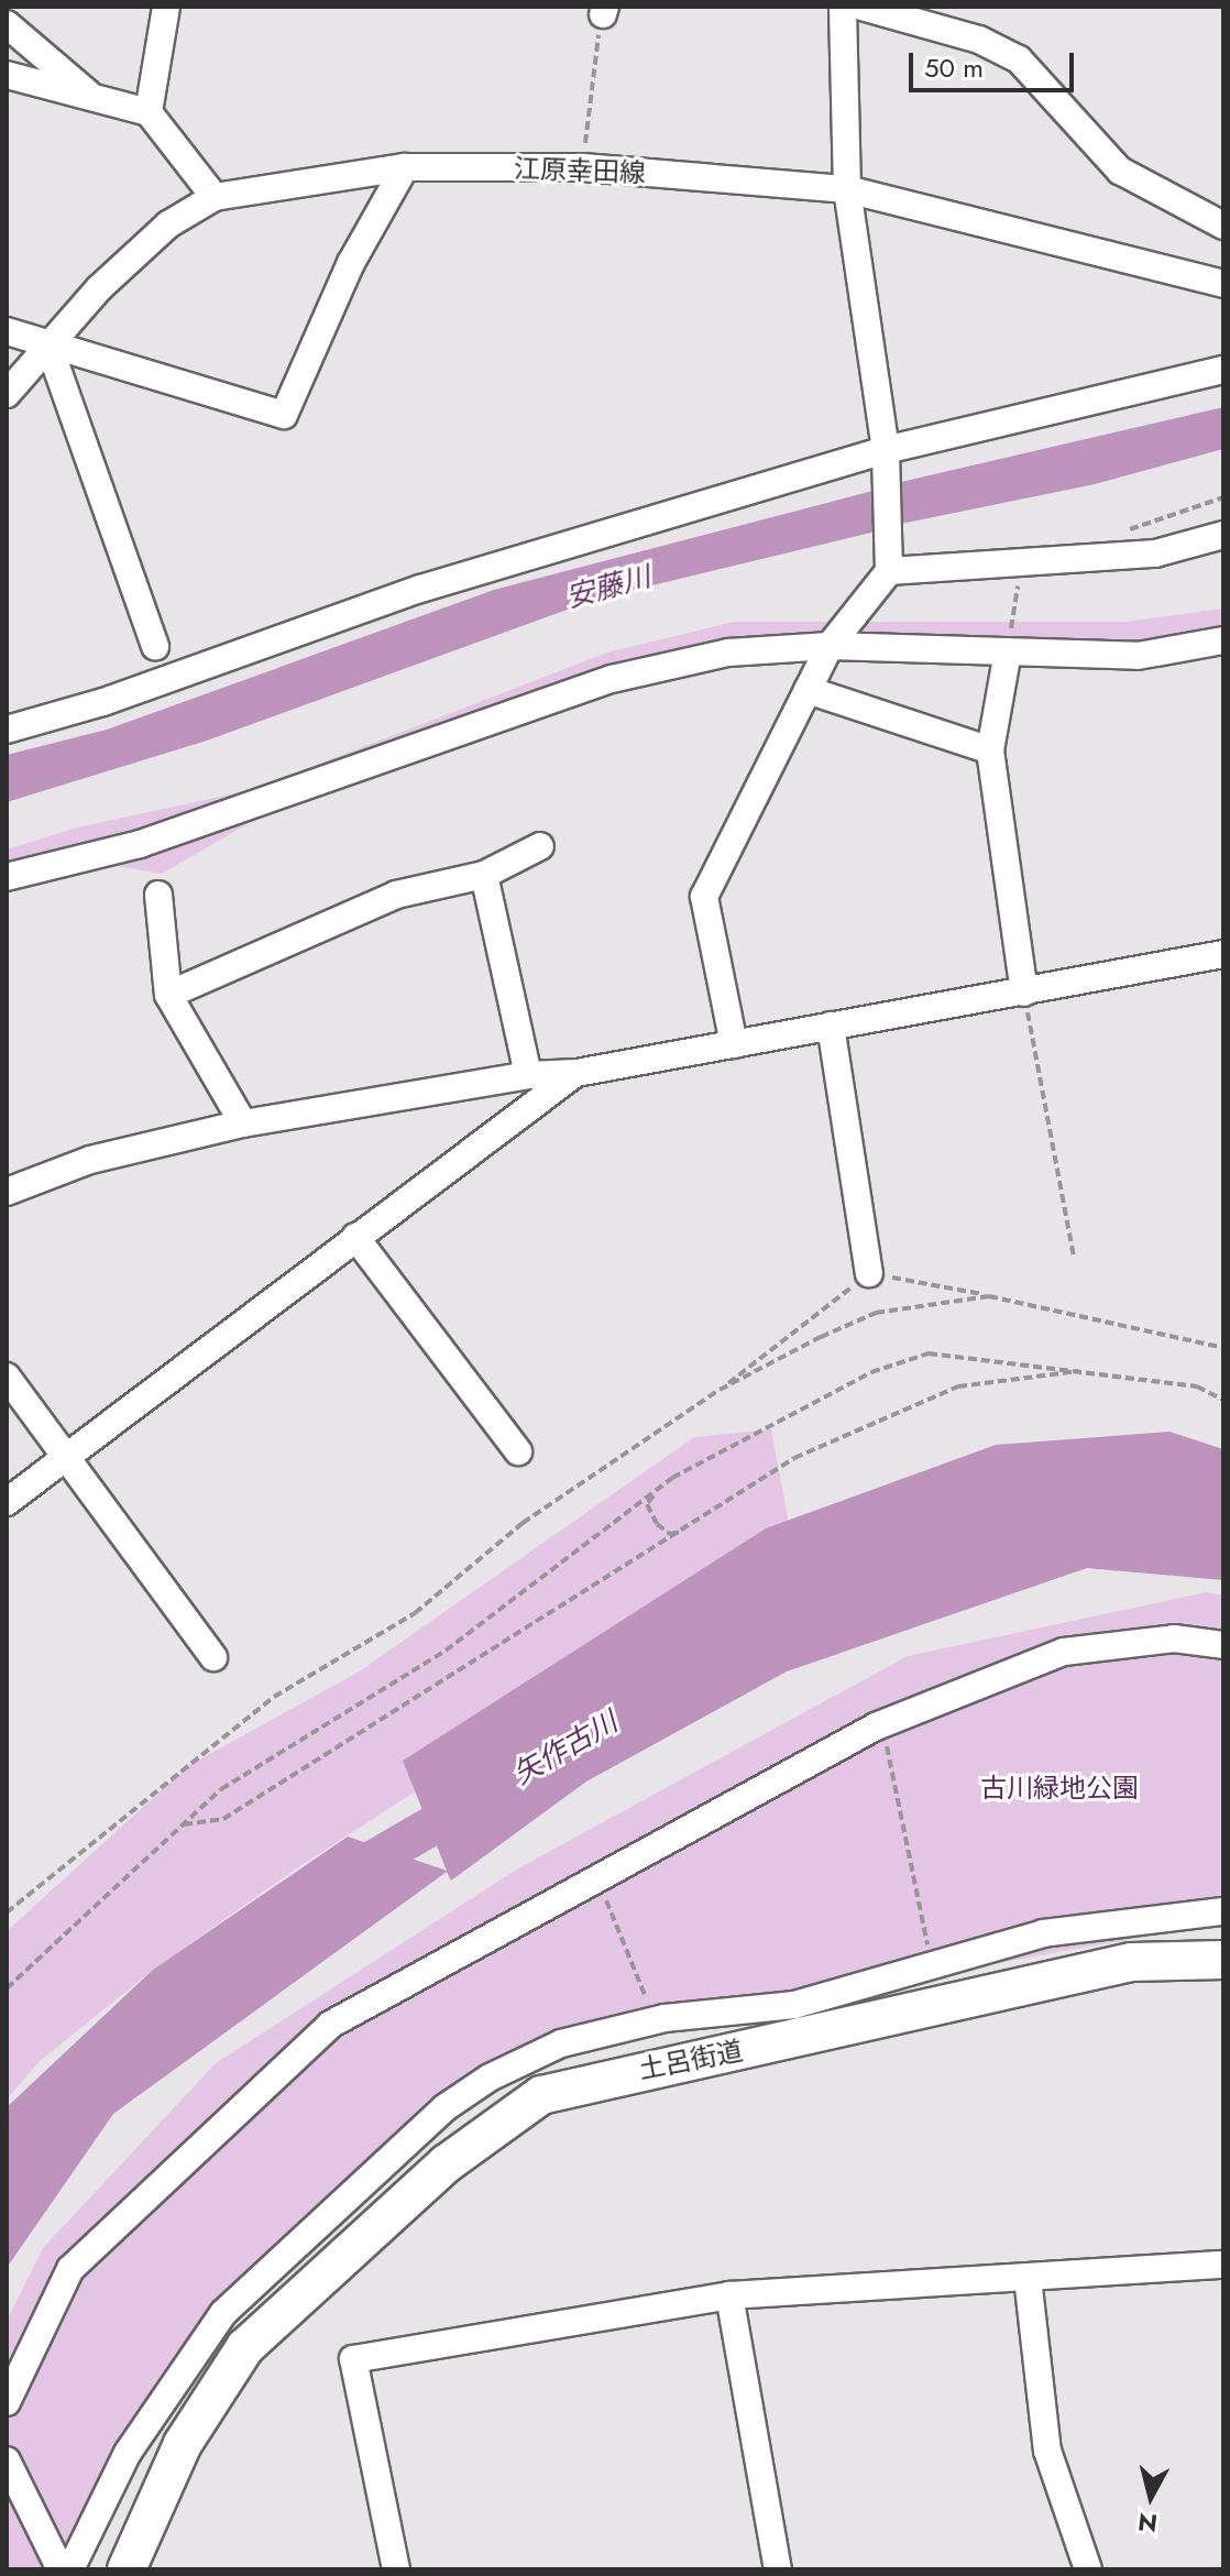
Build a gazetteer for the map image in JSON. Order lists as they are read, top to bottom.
{
  "streets": {
    "street": ["江原幸田線", "土呂街道"]
  },
  "water": ["安藤川", "矢作古川"],
  "parks": ["古川緑地公園"],
  "scale_bar": "50 m",
  "north": "bottom"
}
